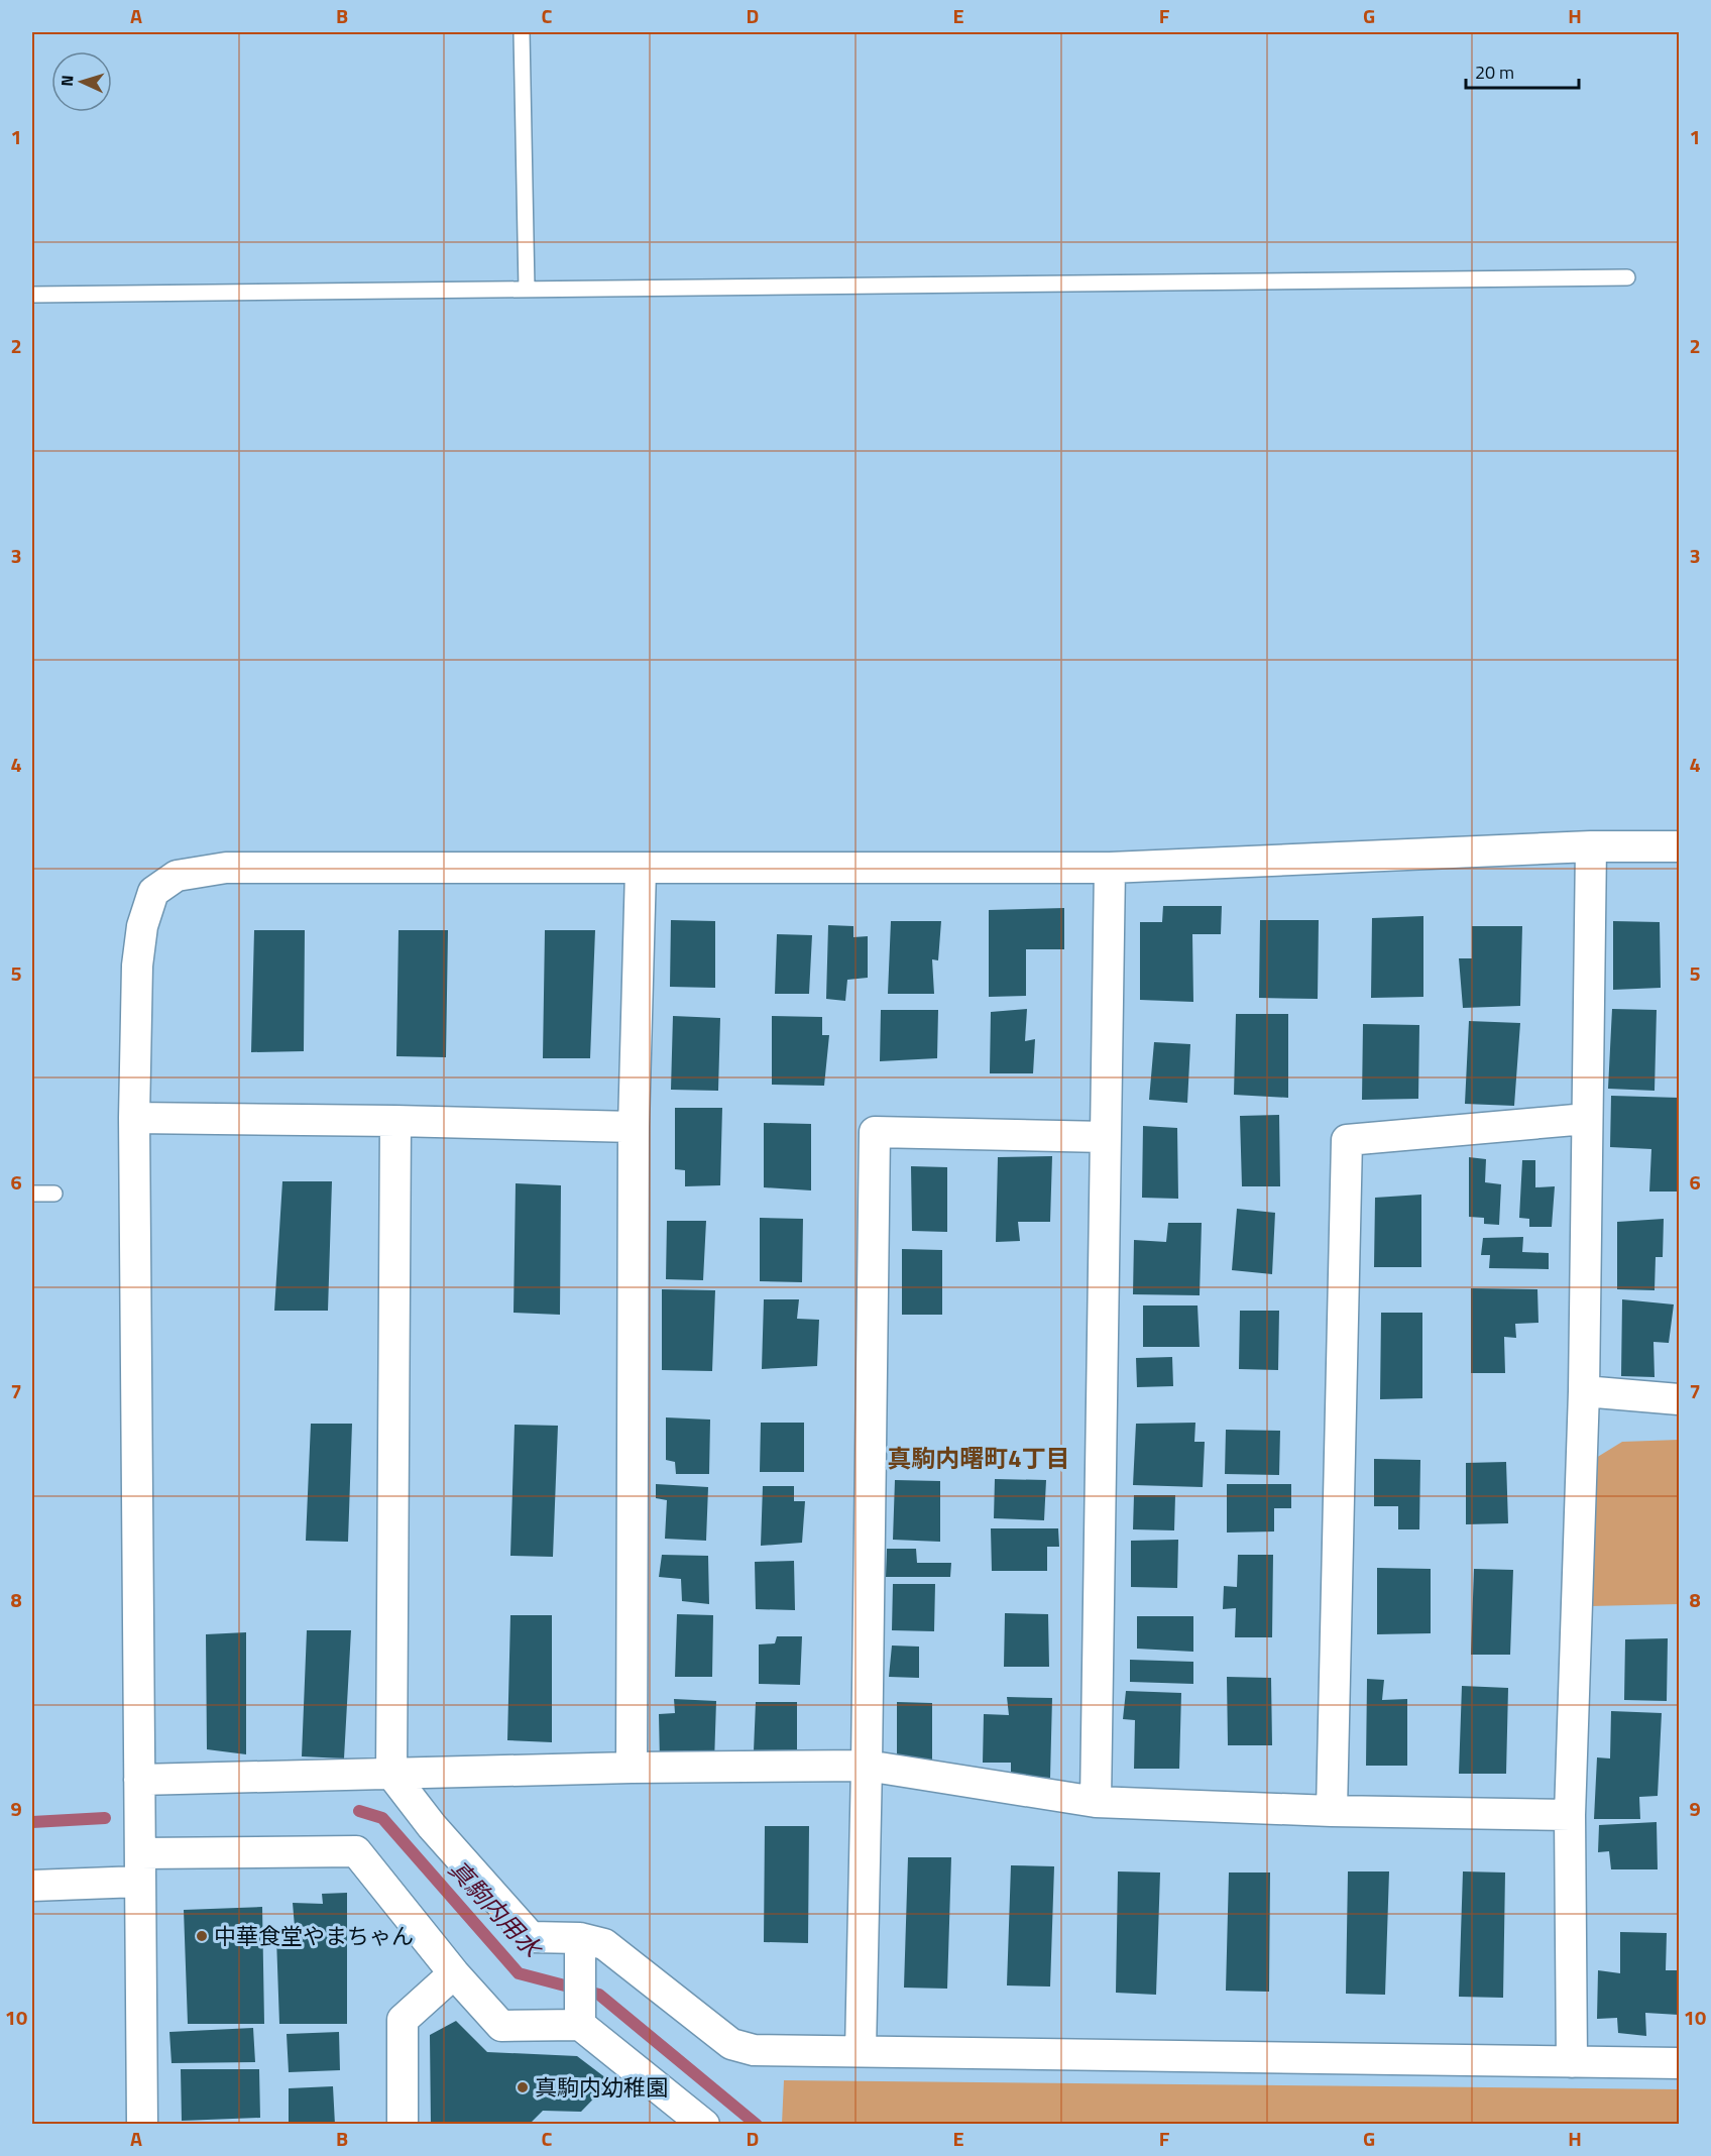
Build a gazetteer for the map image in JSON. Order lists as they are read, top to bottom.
{
  "districts": ["真駒内曙町4丁目"],
  "water": ["真駒内用水"],
  "places": ["中華食堂やまちゃん", "真駒内幼稚園"],
  "scale_bar": "20 m",
  "north": "left",
  "grid": {
    "columns": [
      "A",
      "B",
      "C",
      "D",
      "E",
      "F",
      "G",
      "H"
    ],
    "rows": [
      "1",
      "2",
      "3",
      "4",
      "5",
      "6",
      "7",
      "8",
      "9",
      "10"
    ]
  }
}
